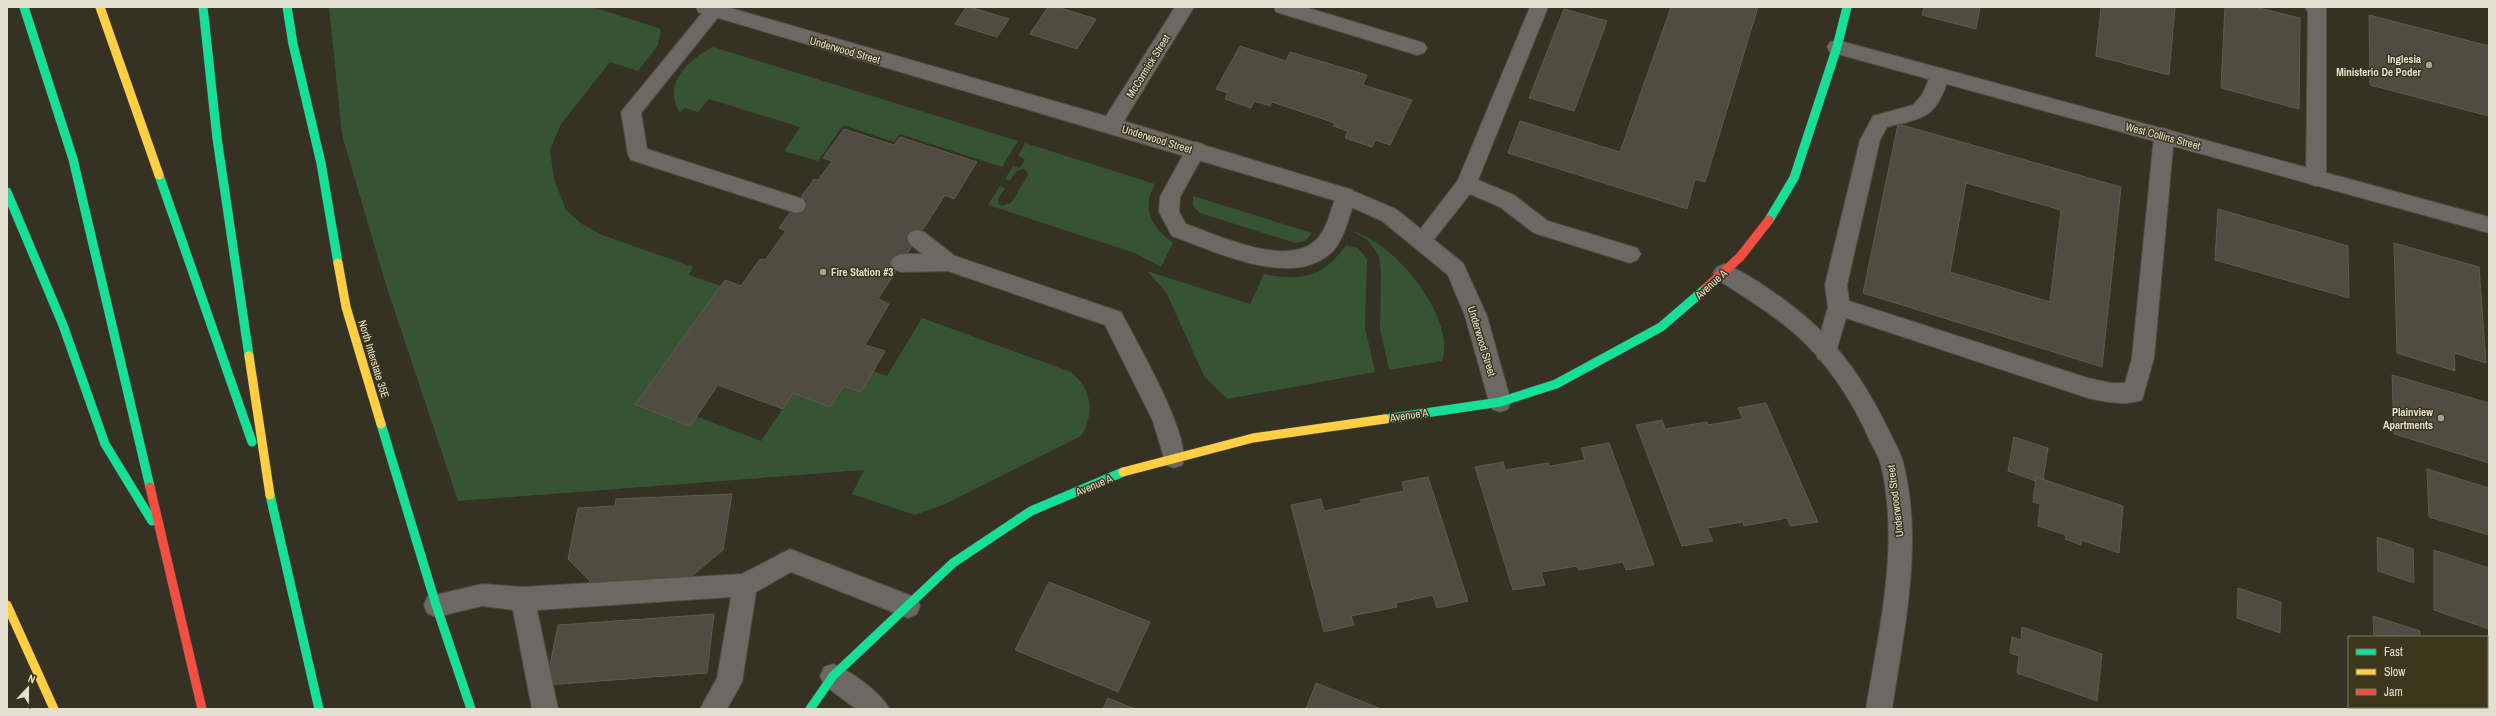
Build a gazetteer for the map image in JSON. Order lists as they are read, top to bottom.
{
  "streets": {
    "main road": ["Avenue A", "North Interstate 35E"],
    "street": ["Underwood Street", "McCormick Street", "West Collins Street"]
  },
  "crossings": [
    ["Underwood Street", "McCormick Street"],
    ["Underwood Street", "Avenue A"],
    ["West Collins Street", "Avenue A"]
  ],
  "places": ["Inglesia Ministerio De Poder", "Fire Station #3", "Plainview Apartments"],
  "legend": ["Fast", "Slow", "Jam"],
  "north": "top"
}
